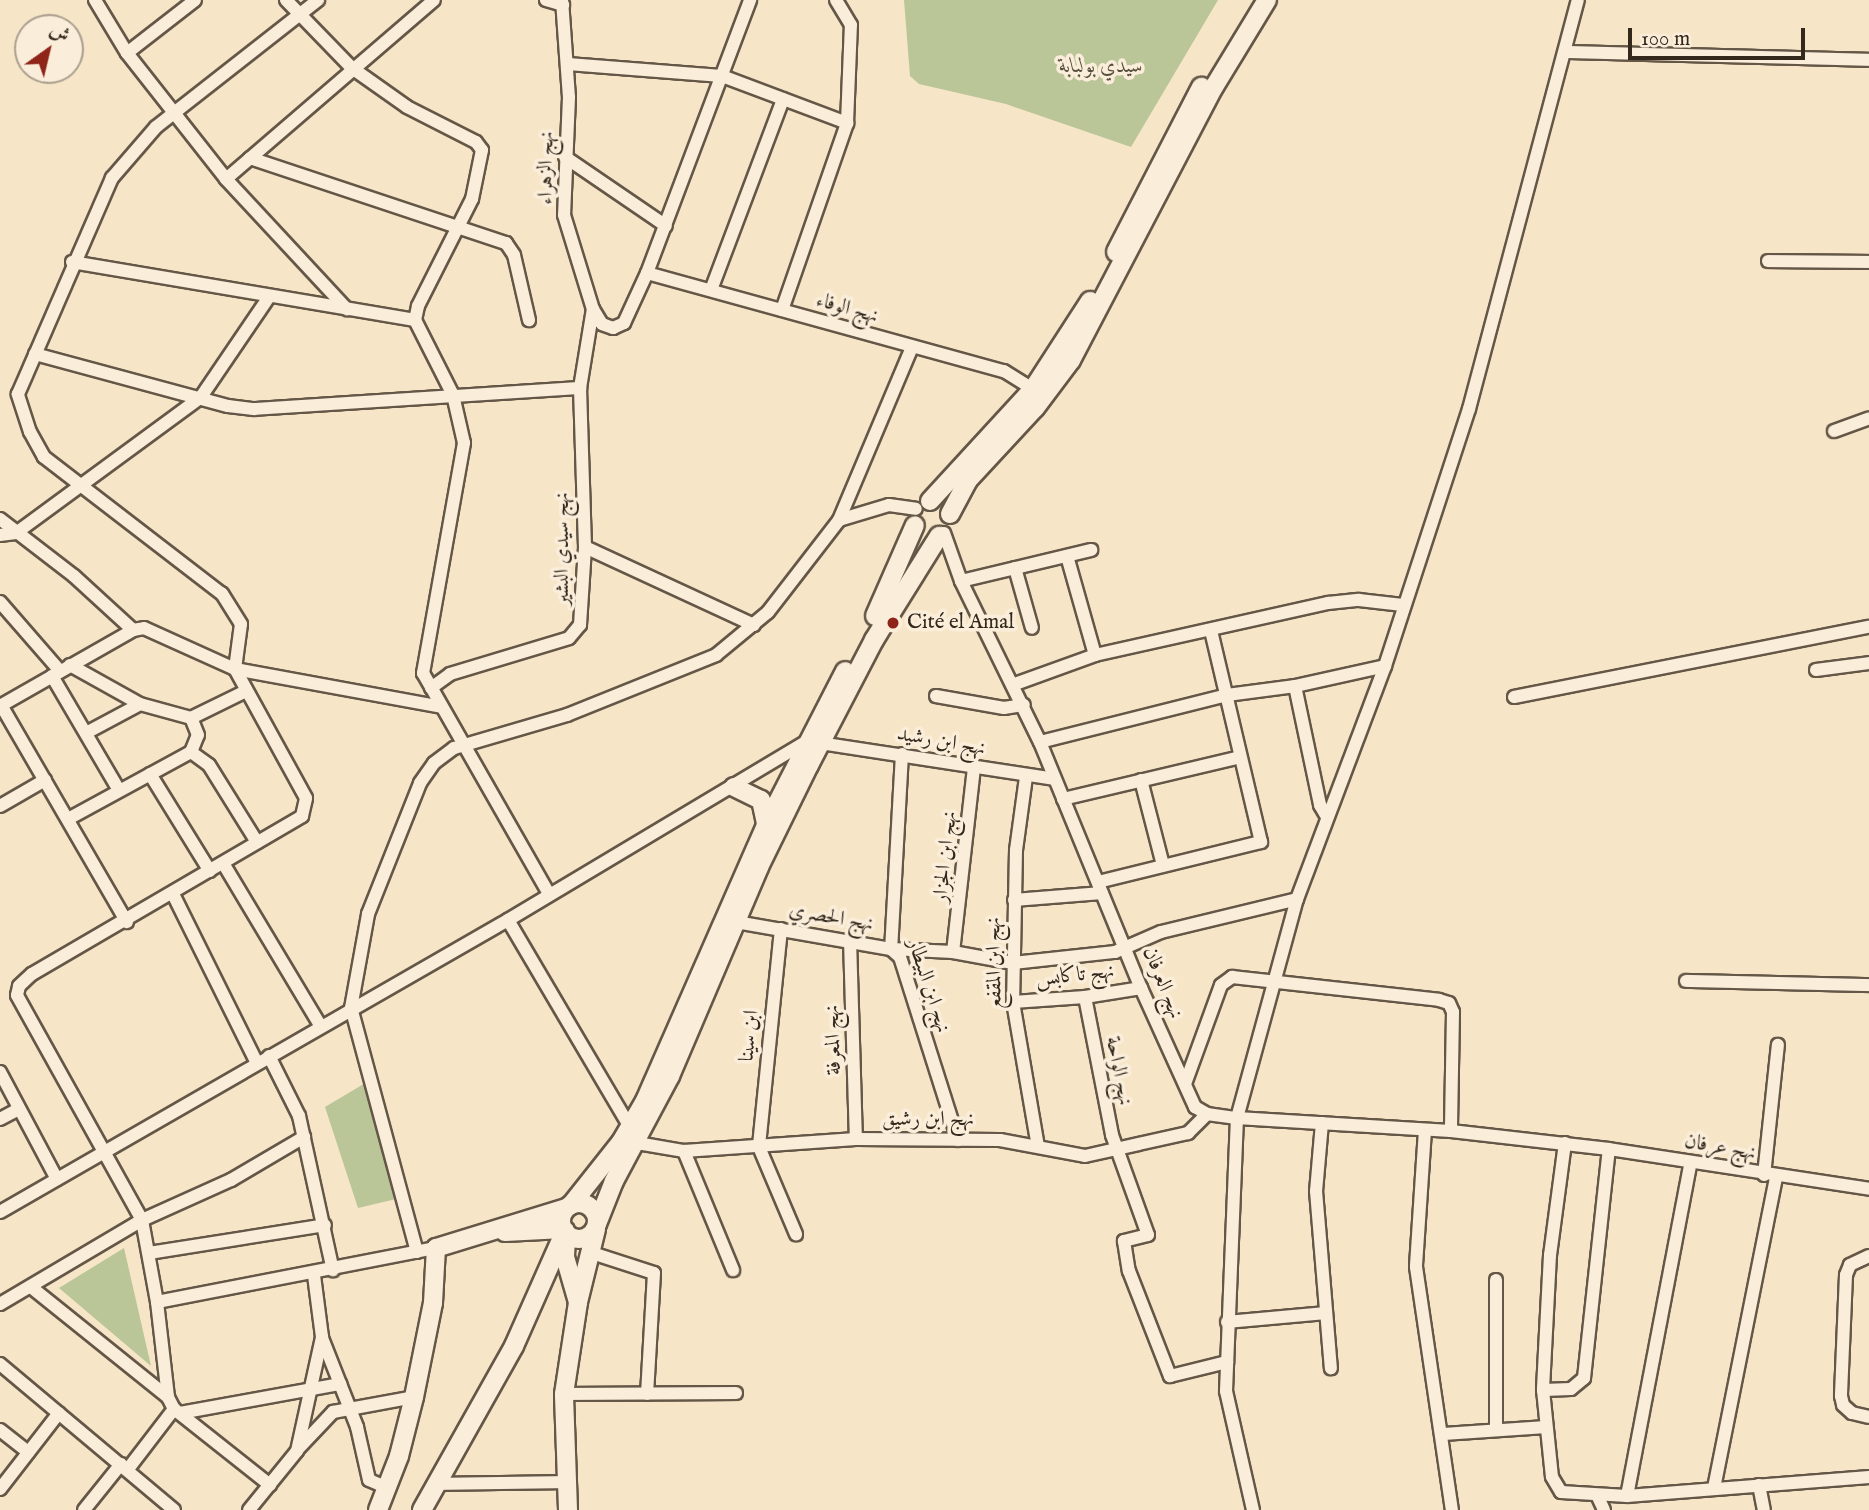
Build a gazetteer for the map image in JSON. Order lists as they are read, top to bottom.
{
  "streets": {
    "street": [
      "نهج الزهراء",
      "نهج الوفاء",
      "نهج سيدي البشير",
      "نهج ابن رشيد",
      "نهج ابن الجزار",
      "نهج الحصري",
      "نهج ابن المقفع",
      "نهج تاكابس",
      "نهج العرفان",
      "نهج ابن البيطار",
      "ابن سينا",
      "نهج المعرفة",
      "نهج الواحة",
      "نهج ابن رشيق",
      "نهج عرفان"
    ]
  },
  "crossings": [
    ["نهج الزهراء", "نهج الوفاء"],
    ["نهج الزهراء", "نهج سيدي البشير"],
    ["نهج ابن رشيد", "نهج ابن الجزار"],
    ["نهج ابن رشيد", "نهج ابن المقفع"],
    ["نهج ابن رشيد", "نهج العرفان"],
    ["نهج ابن رشيد", "نهج ابن البيطار"],
    ["نهج ابن الجزار", "نهج الحصري"],
    ["نهج الحصري", "نهج ابن المقفع"],
    ["نهج الحصري", "نهج العرفان"],
    ["نهج الحصري", "نهج ابن البيطار"],
    ["نهج الحصري", "ابن سينا"],
    ["نهج الحصري", "نهج المعرفة"],
    ["نهج ابن المقفع", "نهج تاكابس"],
    ["نهج ابن المقفع", "نهج ابن رشيق"],
    ["نهج تاكابس", "نهج العرفان"],
    ["نهج تاكابس", "نهج الواحة"],
    ["نهج العرفان", "نهج ابن رشيق"],
    ["نهج ابن البيطار", "نهج ابن رشيق"],
    ["ابن سينا", "نهج ابن رشيق"],
    ["نهج المعرفة", "نهج ابن رشيق"],
    ["نهج الواحة", "نهج ابن رشيق"]
  ],
  "parks": ["سيدي بولبابة"],
  "places": ["Cité el Amal"],
  "scale_bar": "100 m",
  "north": "top right"
}
